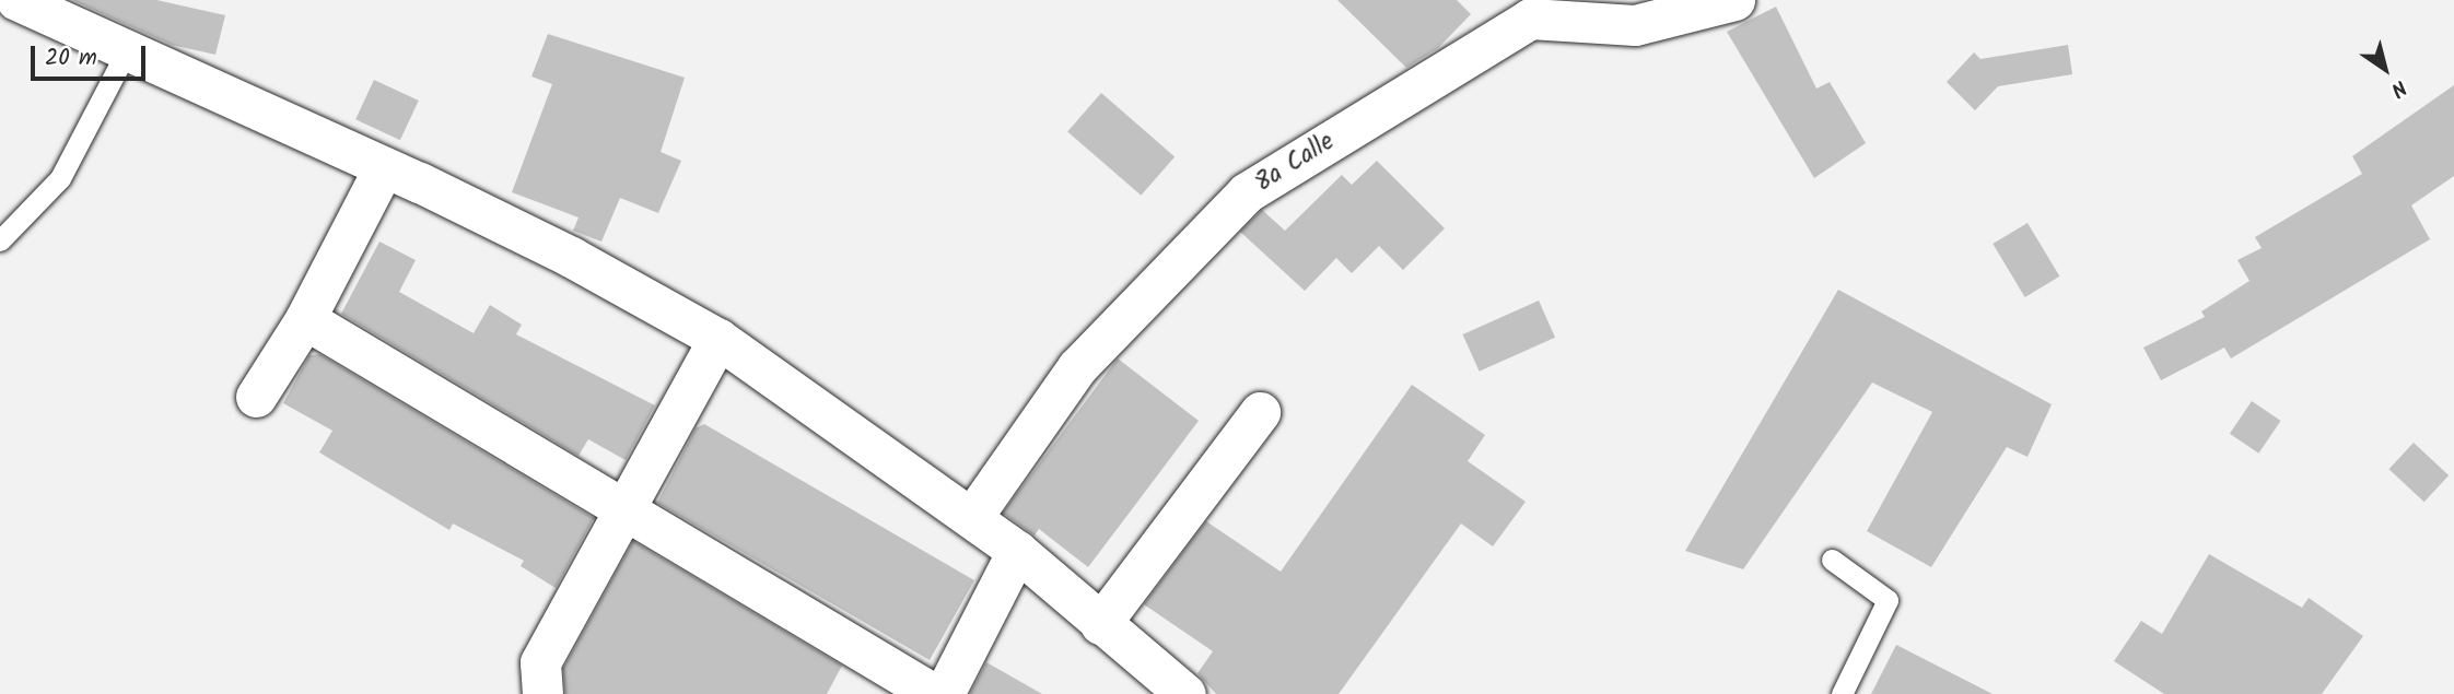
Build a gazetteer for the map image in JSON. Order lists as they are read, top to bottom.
{
  "streets": {
    "street": ["8a Calle"]
  },
  "scale_bar": "20 m",
  "north": "bottom right"
}
